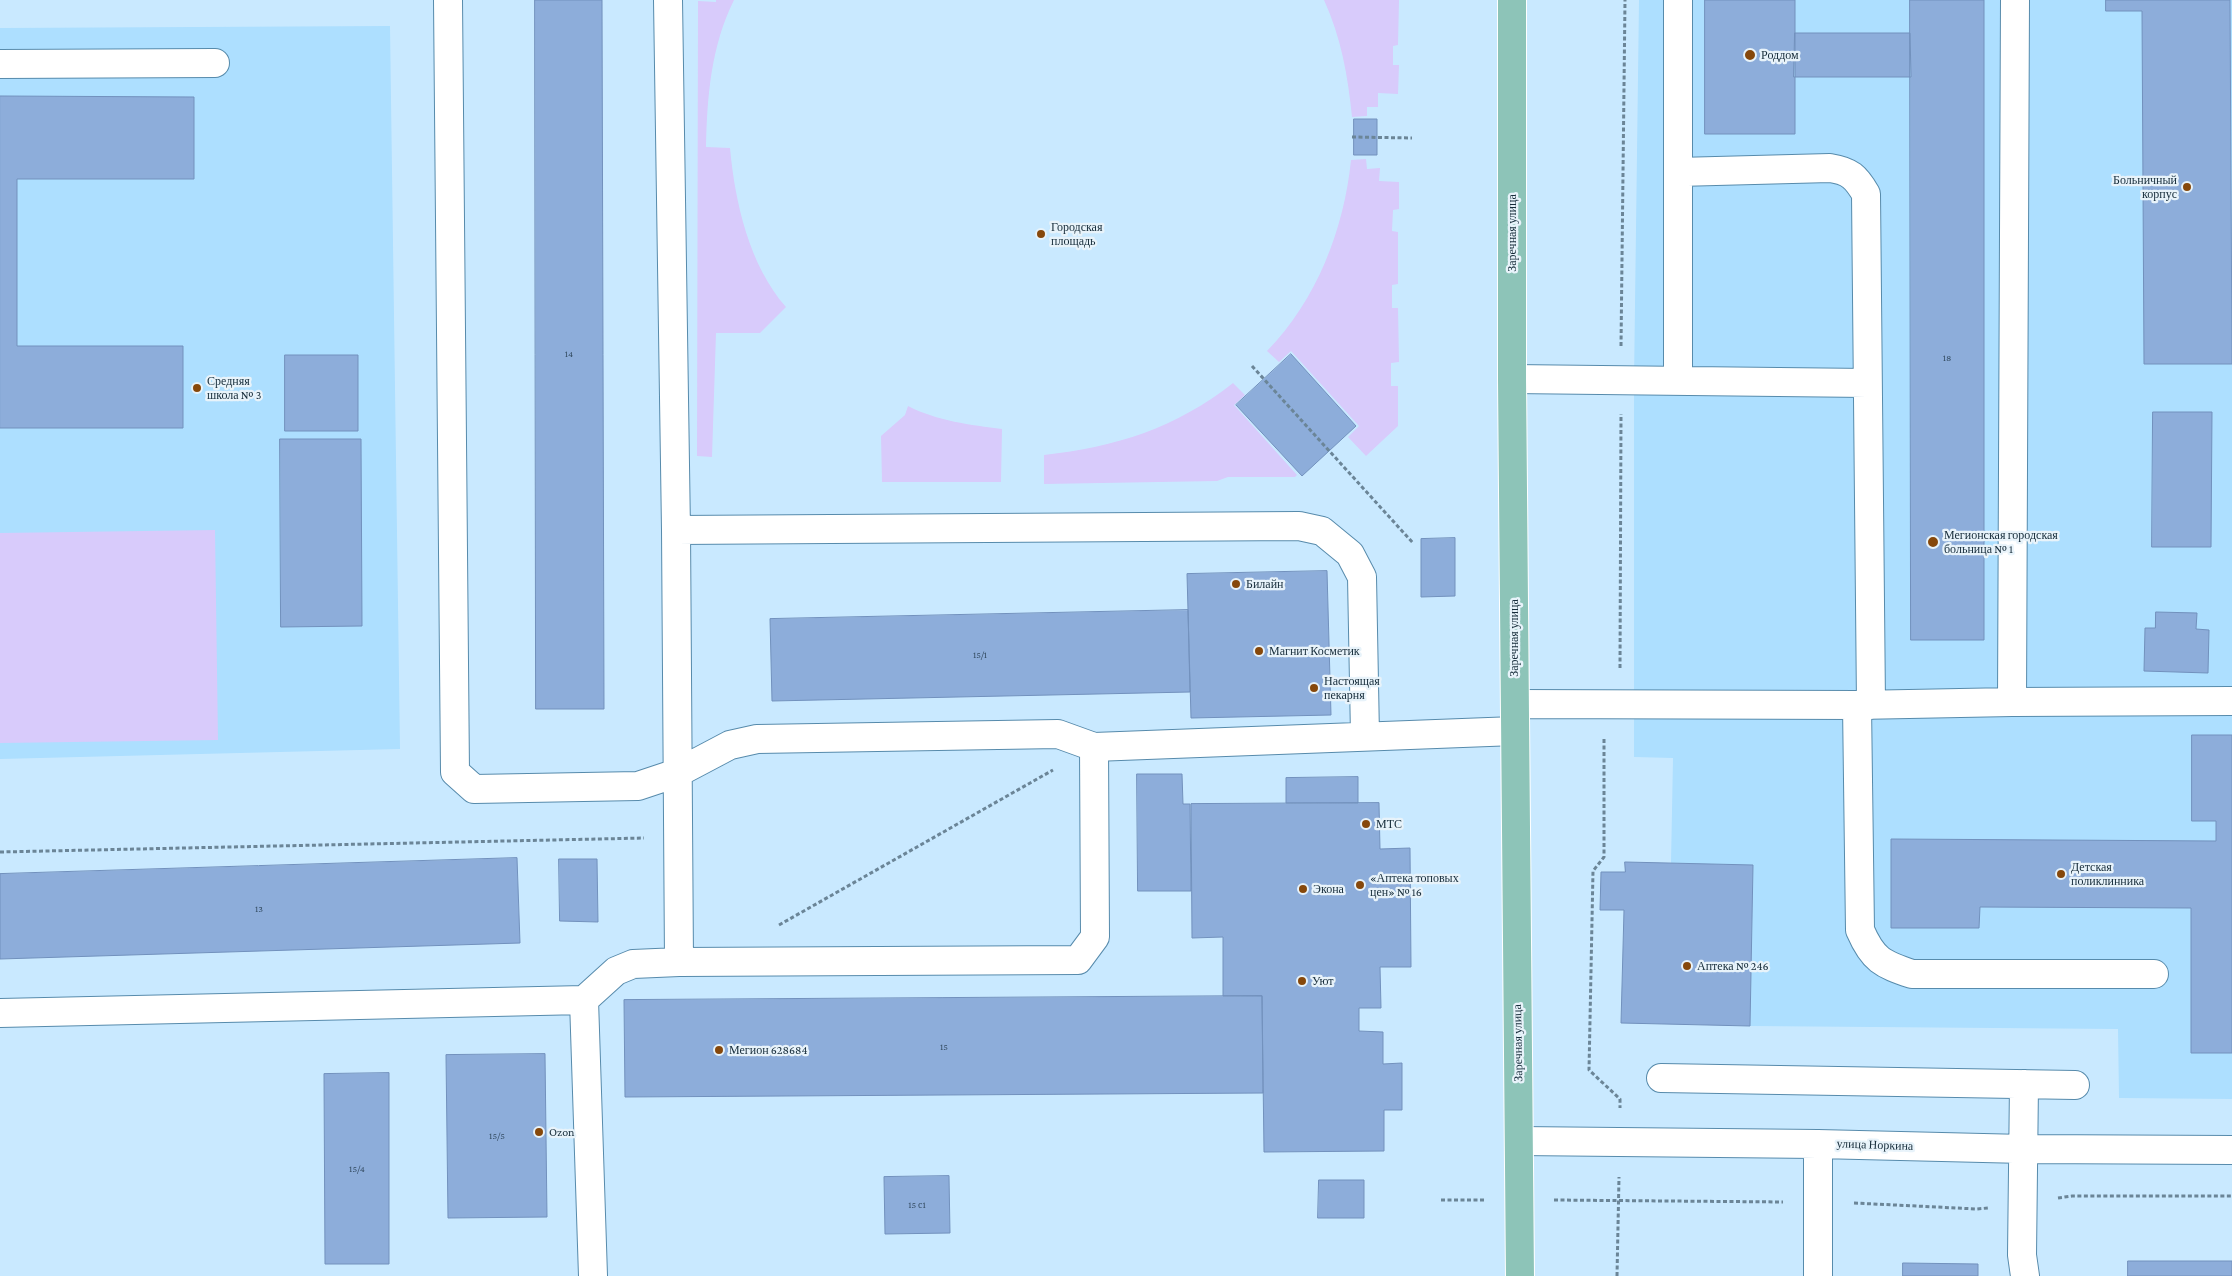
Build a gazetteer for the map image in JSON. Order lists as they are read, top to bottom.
{
  "streets": {
    "main road": ["Заречная улица"],
    "street": ["улица Норкина"]
  },
  "crossings": [
    ["Заречная улица", "улица Норкина"]
  ],
  "places": [
    "Роддом",
    "Больничный корпус",
    "Городская площадь",
    "Средняя школа № 3",
    "Мегионская городская больница № 1",
    "Билайн",
    "Магнит Косметик",
    "Настоящая пекарня",
    "МТС",
    "Детская поликлинника",
    "«Аптека топовых цен» № 16",
    "Экона",
    "Аптека № 246",
    "Уют",
    "Мегион 628684",
    "Ozon"
  ],
  "house_numbers": [
    "14",
    "18",
    "15/1",
    "13",
    "15",
    "15/5",
    "15/4",
    "15 с1"
  ]
}
